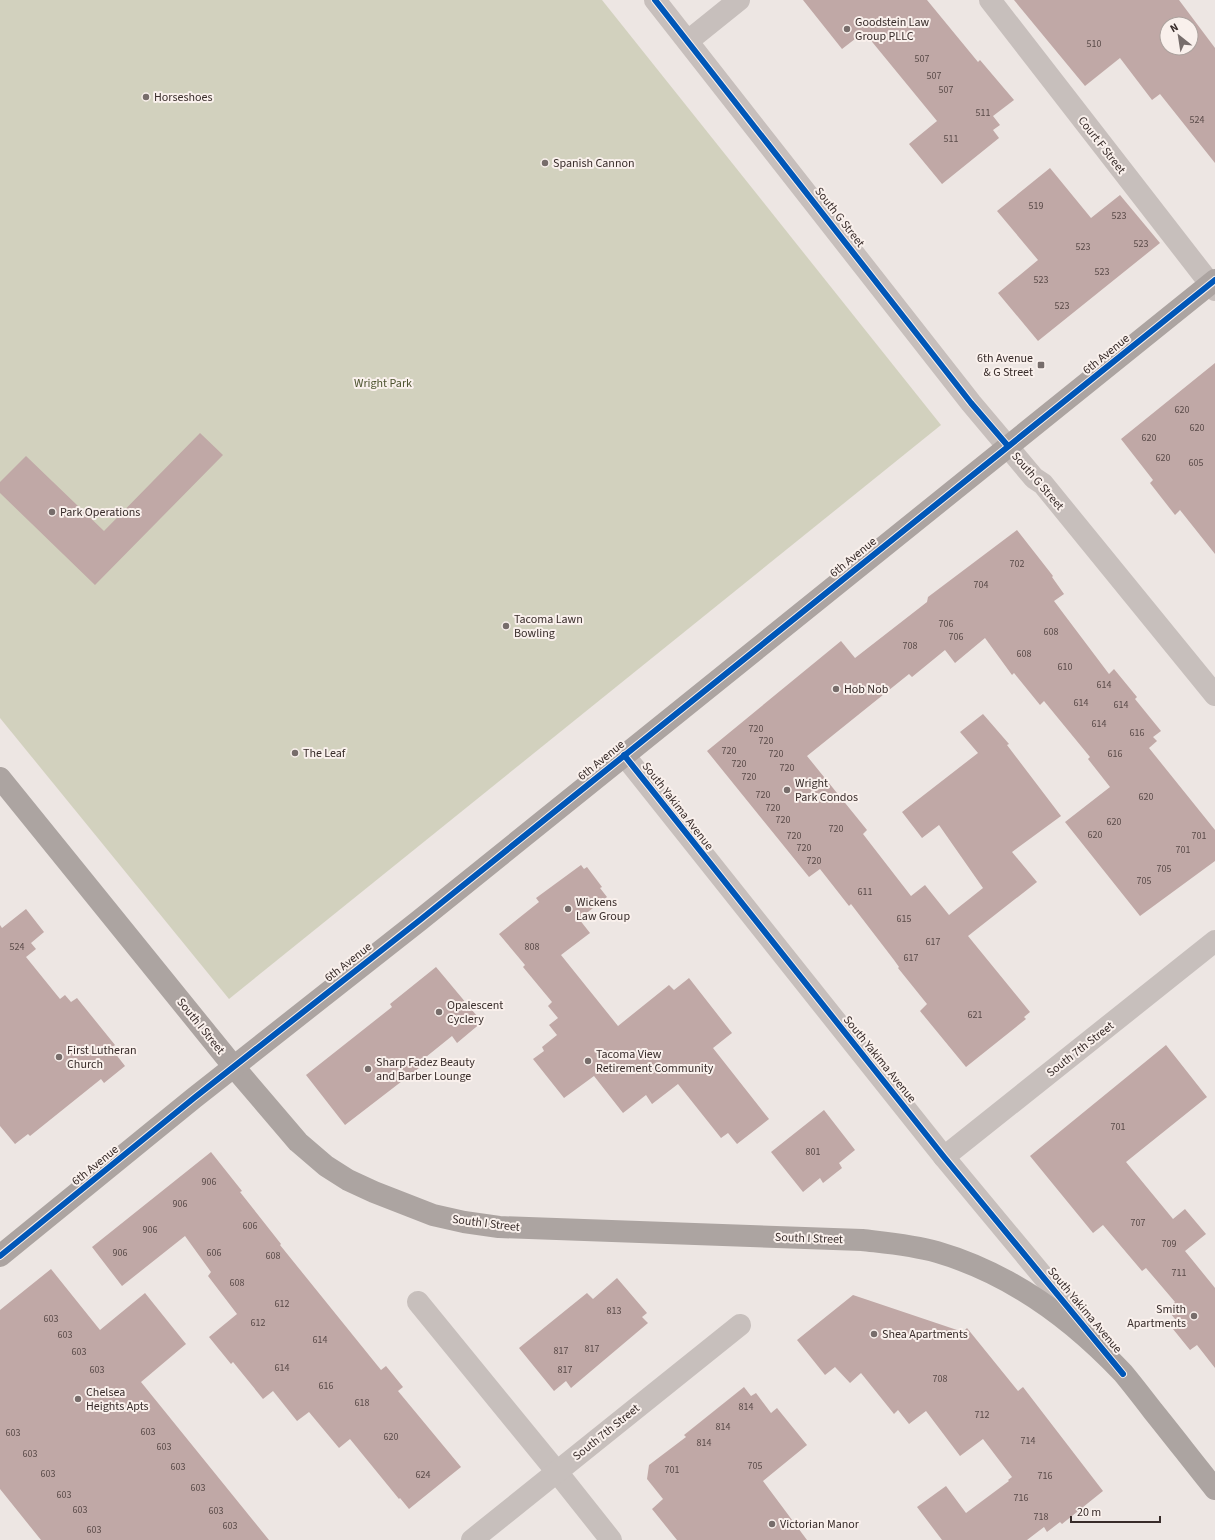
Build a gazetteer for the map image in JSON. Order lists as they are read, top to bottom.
{
  "streets": {
    "main road": ["6th Avenue", "South Yakima Avenue", "South I Street"],
    "street": ["Court F Street", "South G Street", "South 7th Street"]
  },
  "crossings": [
    ["Court F Street", "6th Avenue"],
    ["South G Street", "6th Avenue"],
    ["6th Avenue", "South Yakima Avenue"],
    ["6th Avenue", "South I Street"],
    ["South Yakima Avenue", "South I Street"],
    ["South Yakima Avenue", "South 7th Street"]
  ],
  "parks": ["Wright Park"],
  "places": {
    "other": [
      "Goodstein Law Group PLLC",
      "Horseshoes",
      "Spanish Cannon",
      "Park Operations",
      "Tacoma Lawn Bowling",
      "Hob Nob",
      "The Leaf",
      "Wright Park Condos",
      "Wickens Law Group",
      "Opalescent Cyclery",
      "First Lutheran Church",
      "Tacoma View Retirement Community",
      "Sharp Fadez Beauty and Barber Lounge",
      "Smith Apartments",
      "Shea Apartments",
      "Chelsea Heights Apts",
      "Victorian Manor"
    ],
    "transit": ["6th Avenue & G Street"]
  },
  "house_numbers": [
    "510",
    "507",
    "507",
    "507",
    "511",
    "524",
    "511",
    "519",
    "523",
    "523",
    "523",
    "523",
    "523",
    "523",
    "620",
    "620",
    "620",
    "620",
    "605",
    "702",
    "704",
    "706",
    "608",
    "706",
    "708",
    "608",
    "610",
    "614",
    "614",
    "614",
    "614",
    "720",
    "616",
    "720",
    "720",
    "720",
    "616",
    "720",
    "720",
    "720",
    "720",
    "620",
    "720",
    "720",
    "620",
    "720",
    "620",
    "720",
    "701",
    "720",
    "701",
    "720",
    "705",
    "705",
    "611",
    "615",
    "617",
    "524",
    "808",
    "617",
    "621",
    "701",
    "801",
    "906",
    "906",
    "707",
    "606",
    "906",
    "709",
    "906",
    "606",
    "608",
    "711",
    "608",
    "612",
    "813",
    "603",
    "612",
    "603",
    "614",
    "817",
    "817",
    "603",
    "614",
    "603",
    "817",
    "708",
    "616",
    "618",
    "814",
    "712",
    "814",
    "603",
    "603",
    "620",
    "714",
    "814",
    "603",
    "603",
    "705",
    "603",
    "701",
    "603",
    "624",
    "716",
    "603",
    "603",
    "716",
    "603",
    "603",
    "718",
    "603",
    "603"
  ],
  "scale_bar": "20 m",
  "north": "top left"
}
